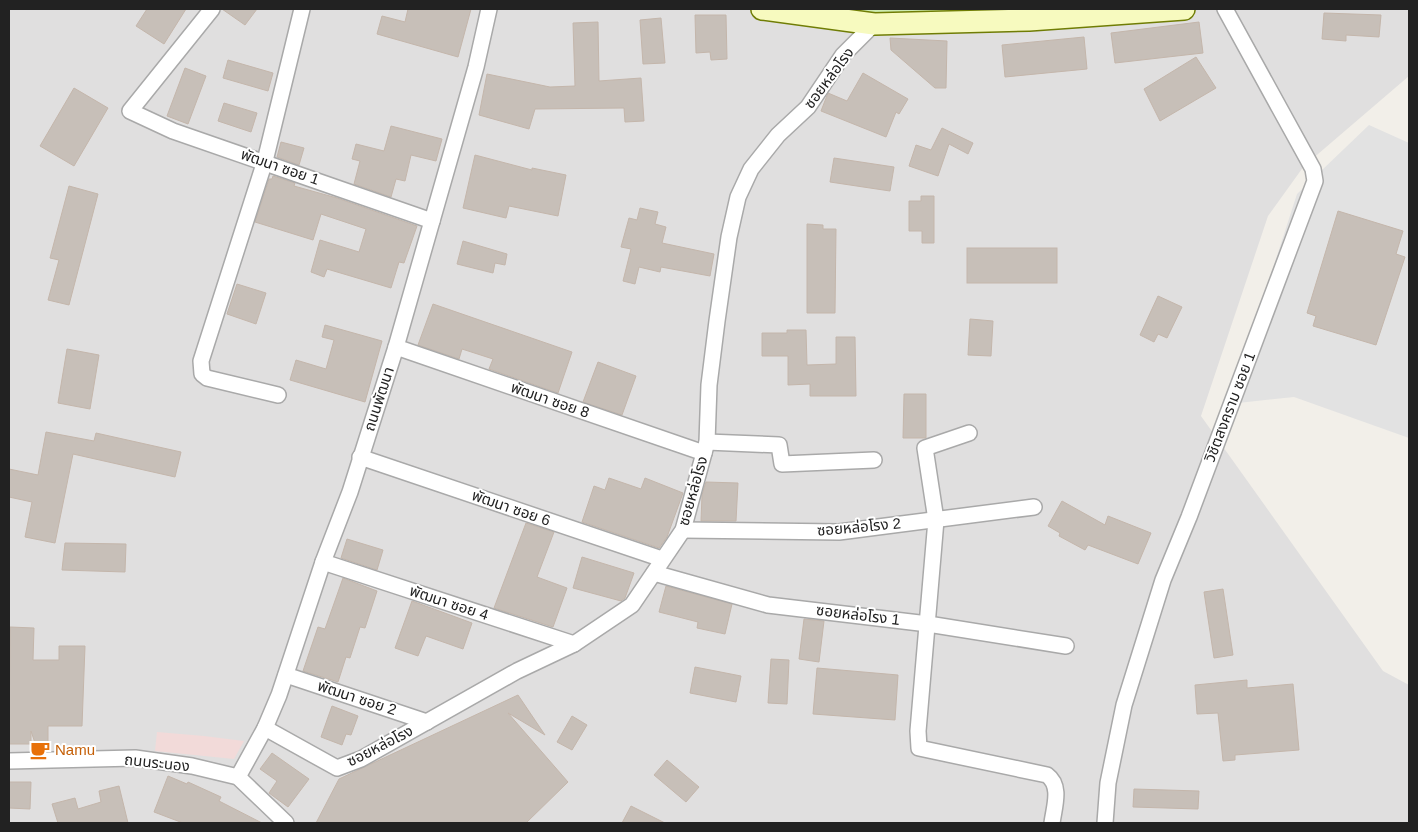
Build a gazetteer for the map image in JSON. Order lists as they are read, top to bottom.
{
  "streets": {
    "street": [
      "ซอยหล่อโรง",
      "พัฒนา ซอย 1",
      "ถนนพัฒนา",
      "พัฒนา ซอย 8",
      "วิชิตสงคราม ซอย 1",
      "พัฒนา ซอย 6",
      "ซอยหล่อโรง 2",
      "พัฒนา ซอย 4",
      "ซอยหล่อโรง 1",
      "พัฒนา ซอย 2",
      "ถนนระนอง"
    ]
  },
  "crossings": [
    ["ซอยหล่อโรง", "ถนนพัฒนา"],
    ["ซอยหล่อโรง", "พัฒนา ซอย 8"],
    ["ซอยหล่อโรง", "พัฒนา ซอย 6"],
    ["ซอยหล่อโรง", "ซอยหล่อโรง 2"],
    ["ซอยหล่อโรง", "พัฒนา ซอย 4"],
    ["ซอยหล่อโรง", "ซอยหล่อโรง 1"],
    ["ซอยหล่อโรง", "พัฒนา ซอย 2"],
    ["พัฒนา ซอย 1", "ถนนพัฒนา"],
    ["ถนนพัฒนา", "พัฒนา ซอย 8"],
    ["ถนนพัฒนา", "พัฒนา ซอย 6"],
    ["ถนนพัฒนา", "พัฒนา ซอย 4"],
    ["ถนนพัฒนา", "พัฒนา ซอย 2"],
    ["ถนนพัฒนา", "ถนนระนอง"]
  ],
  "places": {
    "cafe": ["Namu"]
  }
}
